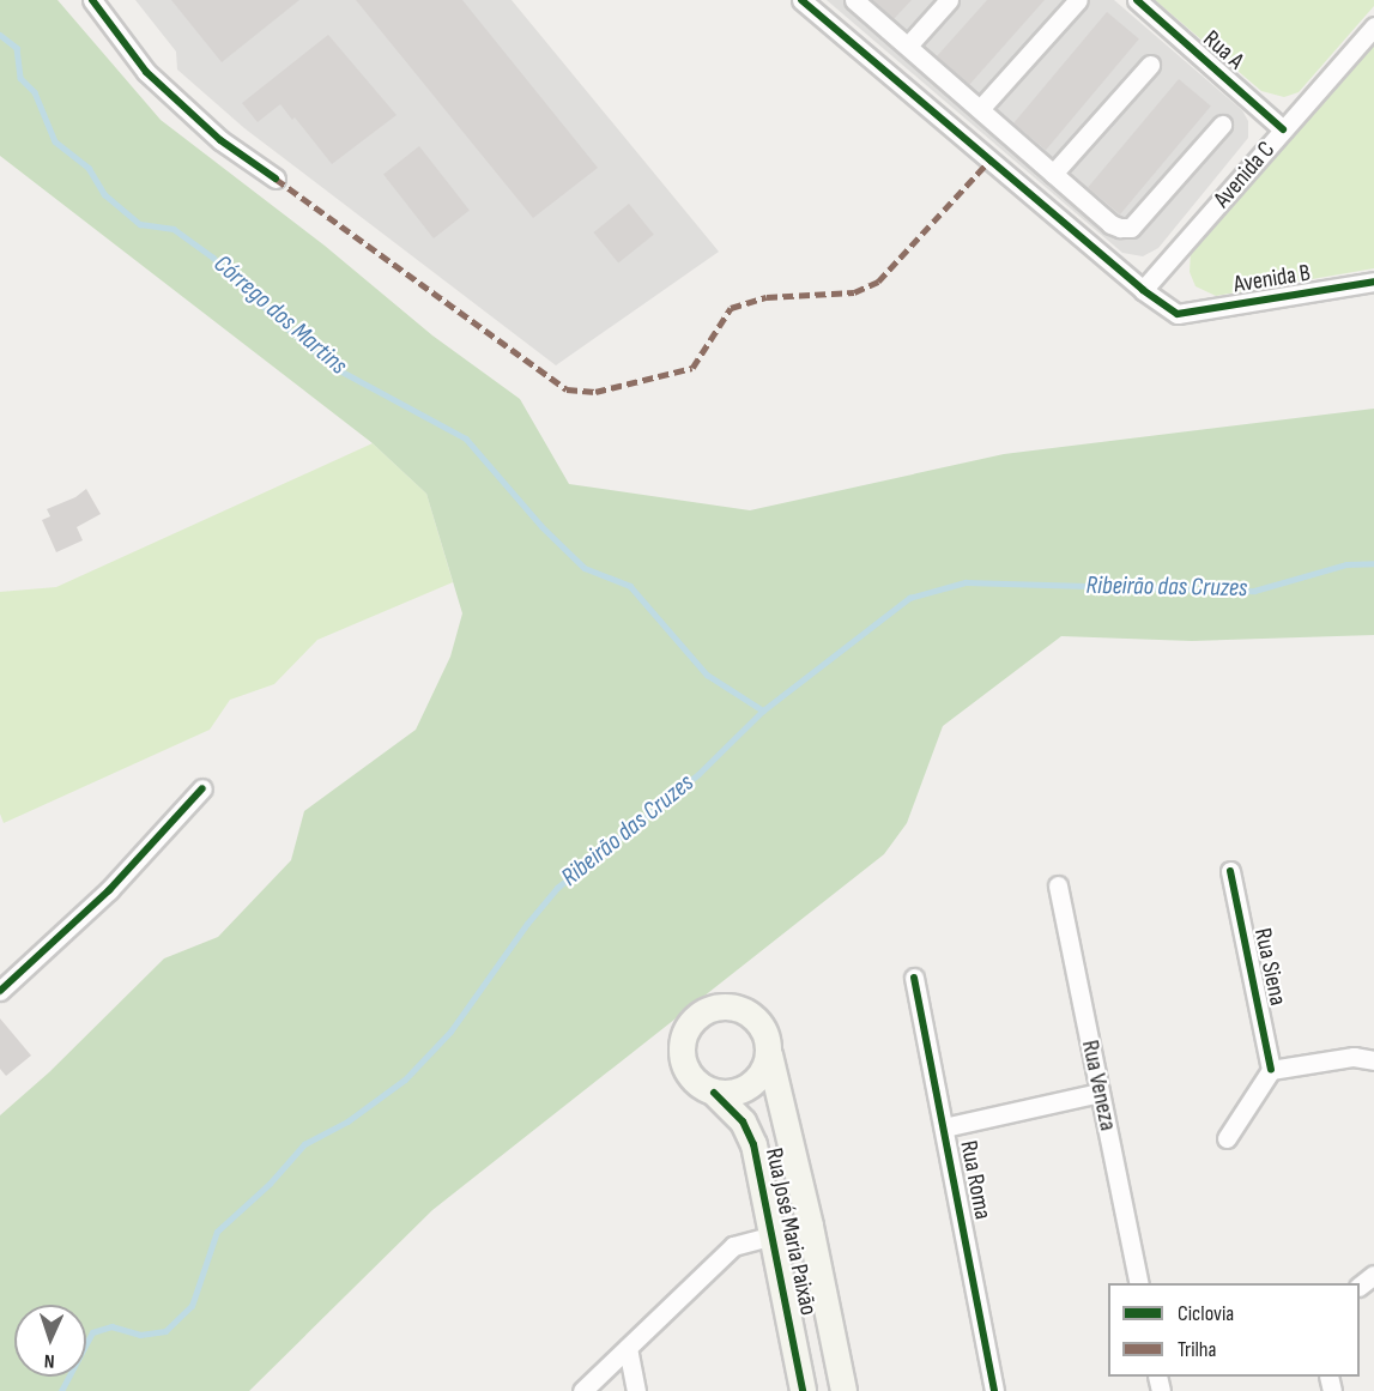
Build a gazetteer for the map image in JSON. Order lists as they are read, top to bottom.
{
  "streets": {
    "street": [
      "Rua A",
      "Avenida C",
      "Avenida B",
      "Rua Siena",
      "Rua Veneza",
      "Rua Roma",
      "Rua José Maria Paixão"
    ]
  },
  "crossings": [
    ["Rua A", "Avenida C"],
    ["Avenida C", "Avenida B"]
  ],
  "water": ["Córrego dos Martins", "Ribeirão das Cruzes"],
  "legend": ["Ciclovia", "Trilha"],
  "north": "bottom"
}
